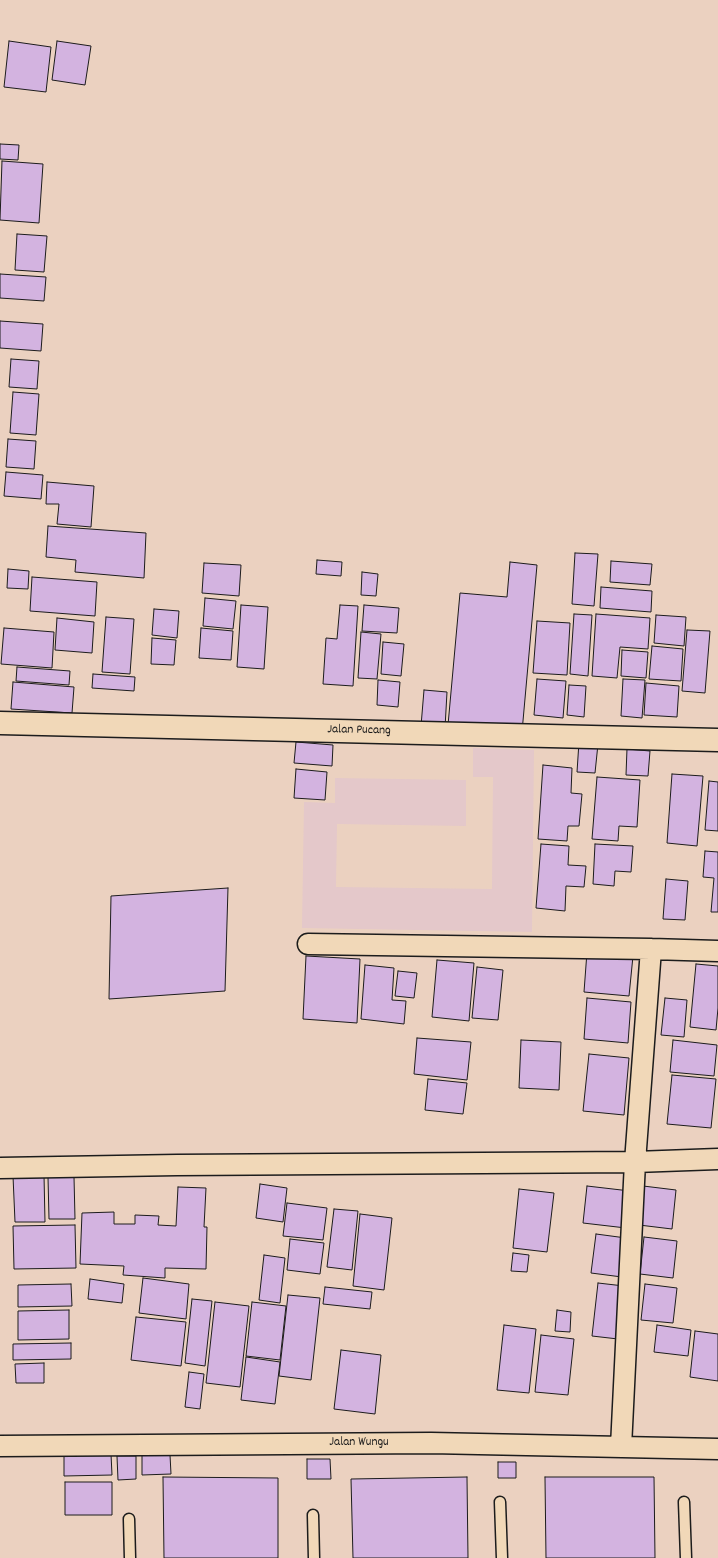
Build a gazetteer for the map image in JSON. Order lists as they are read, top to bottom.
{
  "streets": {
    "street": ["Jalan Pucang", "Jalan Wungu"]
  }
}
